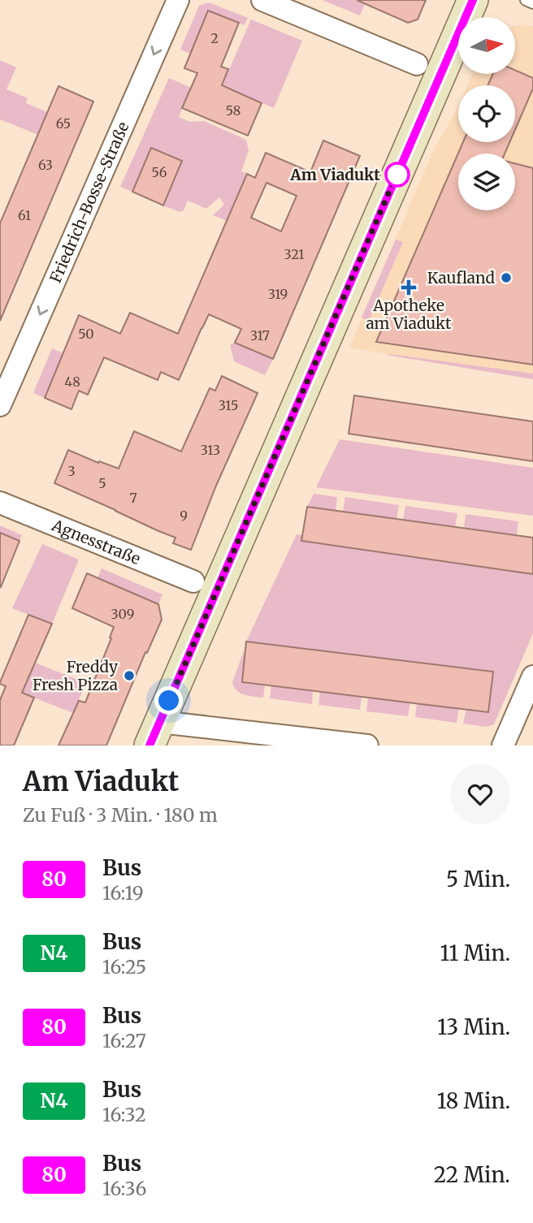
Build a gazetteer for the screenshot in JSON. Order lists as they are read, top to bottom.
{
  "streets": {
    "street": ["Friedrich-Bosse-Straße", "Agnesstraße"]
  },
  "one_way": ["Friedrich-Bosse-Straße"],
  "places": {
    "other": ["Am Viadukt", "Kaufland", "Freddy Fresh Pizza"],
    "health": ["Apotheke am Viadukt"]
  },
  "lines": ["bus line 80"],
  "house_numbers": [
    "2",
    "58",
    "65",
    "63",
    "56",
    "61",
    "321",
    "319",
    "50",
    "317",
    "48",
    "315",
    "313",
    "3",
    "5",
    "7",
    "9",
    "309"
  ],
  "north": "right",
  "page": {
    "heading": ["Am Viadukt", "Zu Fuß · 3 Min. · 180 m"],
    "list": [
      {
        "mark": "80",
        "name": "Bus",
        "note": "16:19",
        "value": "5 Min."
      },
      {
        "mark": "N4",
        "name": "Bus",
        "note": "16:25",
        "value": "11 Min."
      },
      {
        "mark": "80",
        "name": "Bus",
        "note": "16:27",
        "value": "13 Min."
      },
      {
        "mark": "N4",
        "name": "Bus",
        "note": "16:32",
        "value": "18 Min."
      },
      {
        "mark": "80",
        "name": "Bus",
        "note": "16:36",
        "value": "22 Min."
      }
    ]
  }
}
